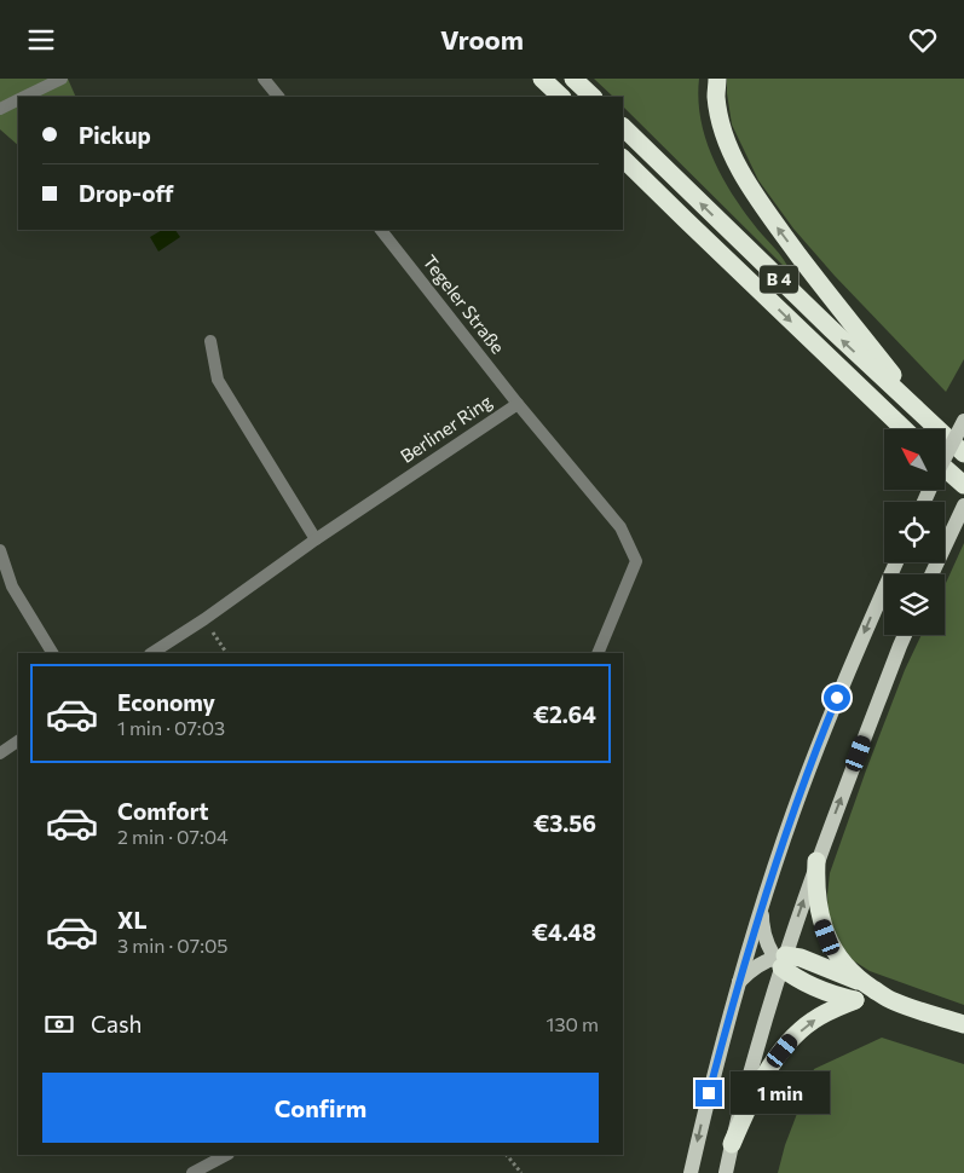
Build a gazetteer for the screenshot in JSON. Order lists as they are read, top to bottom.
{
  "streets": {
    "highway": ["B 4"],
    "street": ["Tegeler Straße", "Berliner Ring"]
  },
  "crossings": [
    ["Tegeler Straße", "Berliner Ring"]
  ],
  "north": "top left",
  "page": {
    "header": "Vroom",
    "banner": ["Pickup", "Drop-off"],
    "list": [
      {
        "name": "Economy",
        "note": "1 min · 07:03",
        "value": "€2.64"
      },
      {
        "name": "Comfort",
        "note": "2 min · 07:04",
        "value": "€3.56"
      },
      {
        "name": "XL",
        "note": "3 min · 07:05",
        "value": "€4.48"
      }
    ],
    "pay": ["Cash", "130 m"],
    "buttons": "Confirm",
    "bubble": "1 min"
  }
}
